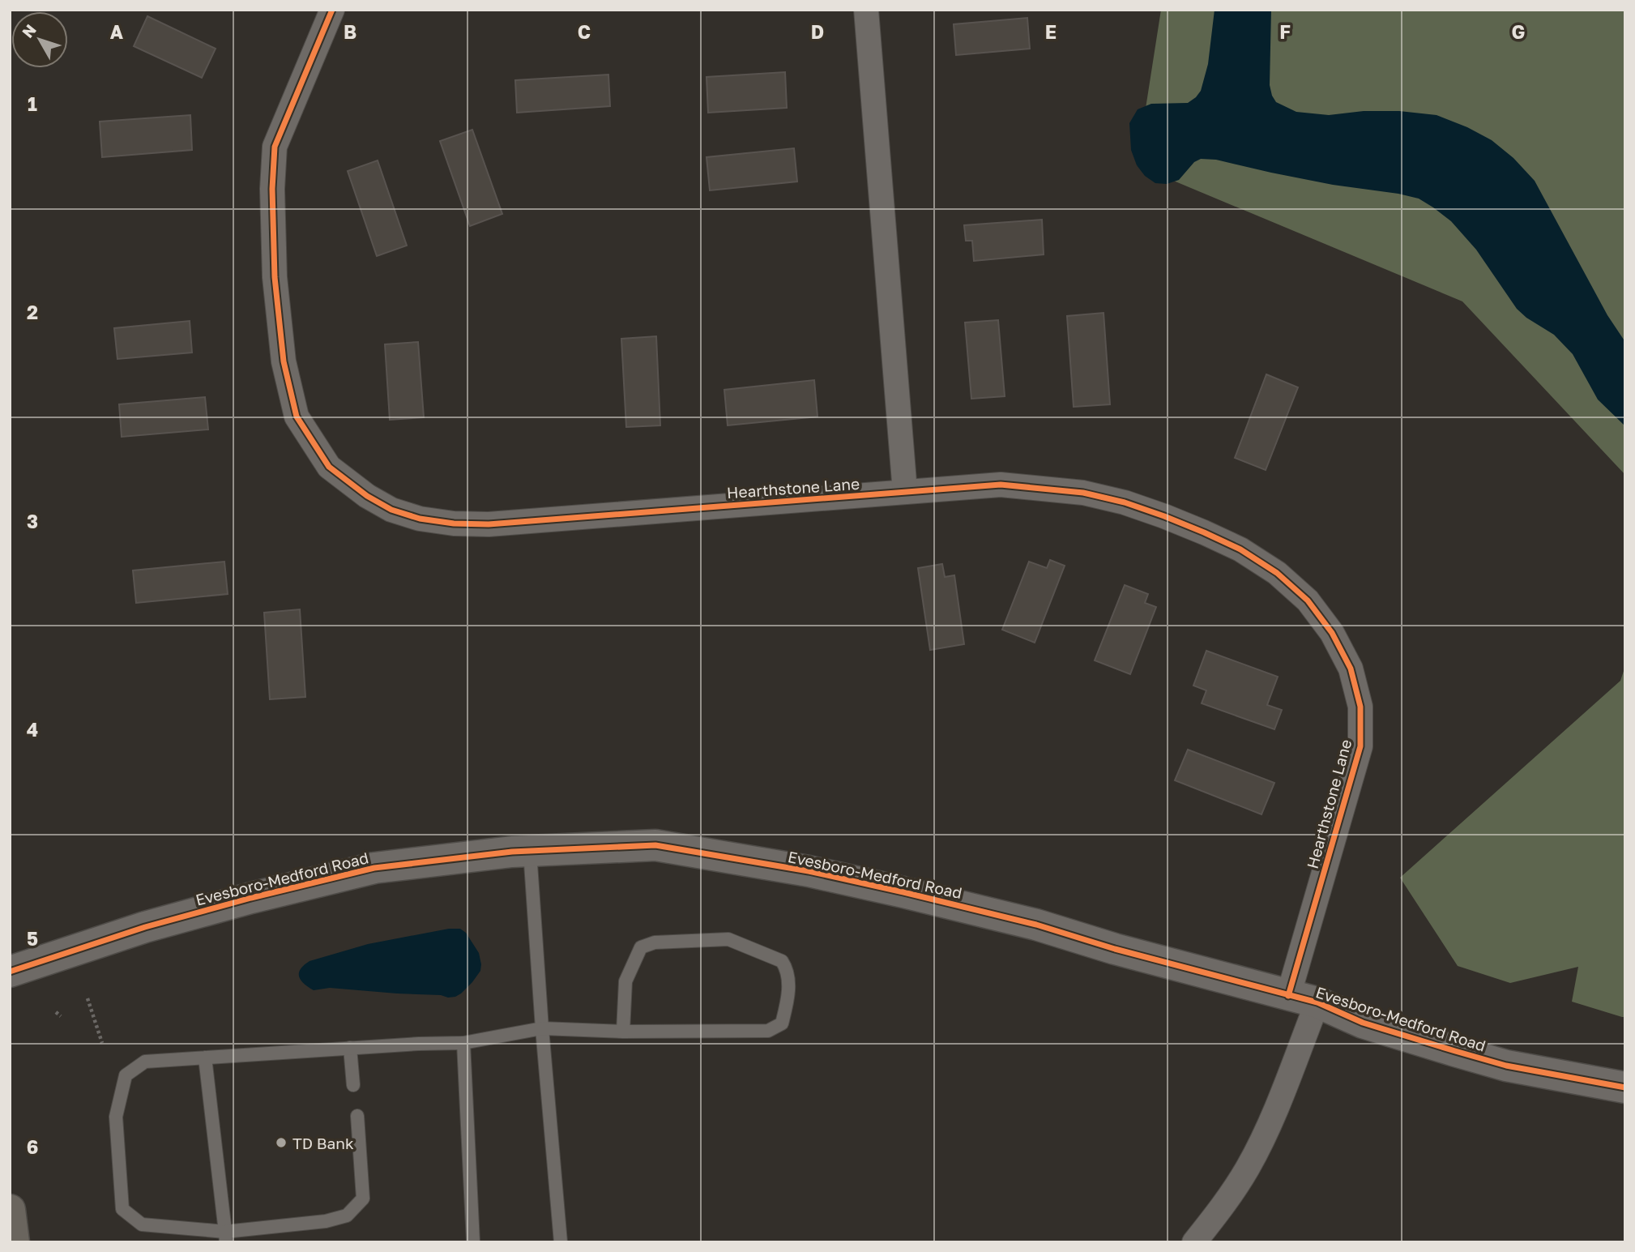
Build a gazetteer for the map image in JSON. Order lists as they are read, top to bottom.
{
  "streets": {
    "street": ["Hearthstone Lane", "Evesboro-Medford Road"]
  },
  "crossings": [
    ["Hearthstone Lane", "Evesboro-Medford Road"]
  ],
  "places": ["TD Bank"],
  "north": "top left",
  "grid": {
    "columns": [
      "A",
      "B",
      "C",
      "D",
      "E",
      "F",
      "G"
    ],
    "rows": [
      "1",
      "2",
      "3",
      "4",
      "5",
      "6"
    ]
  }
}
